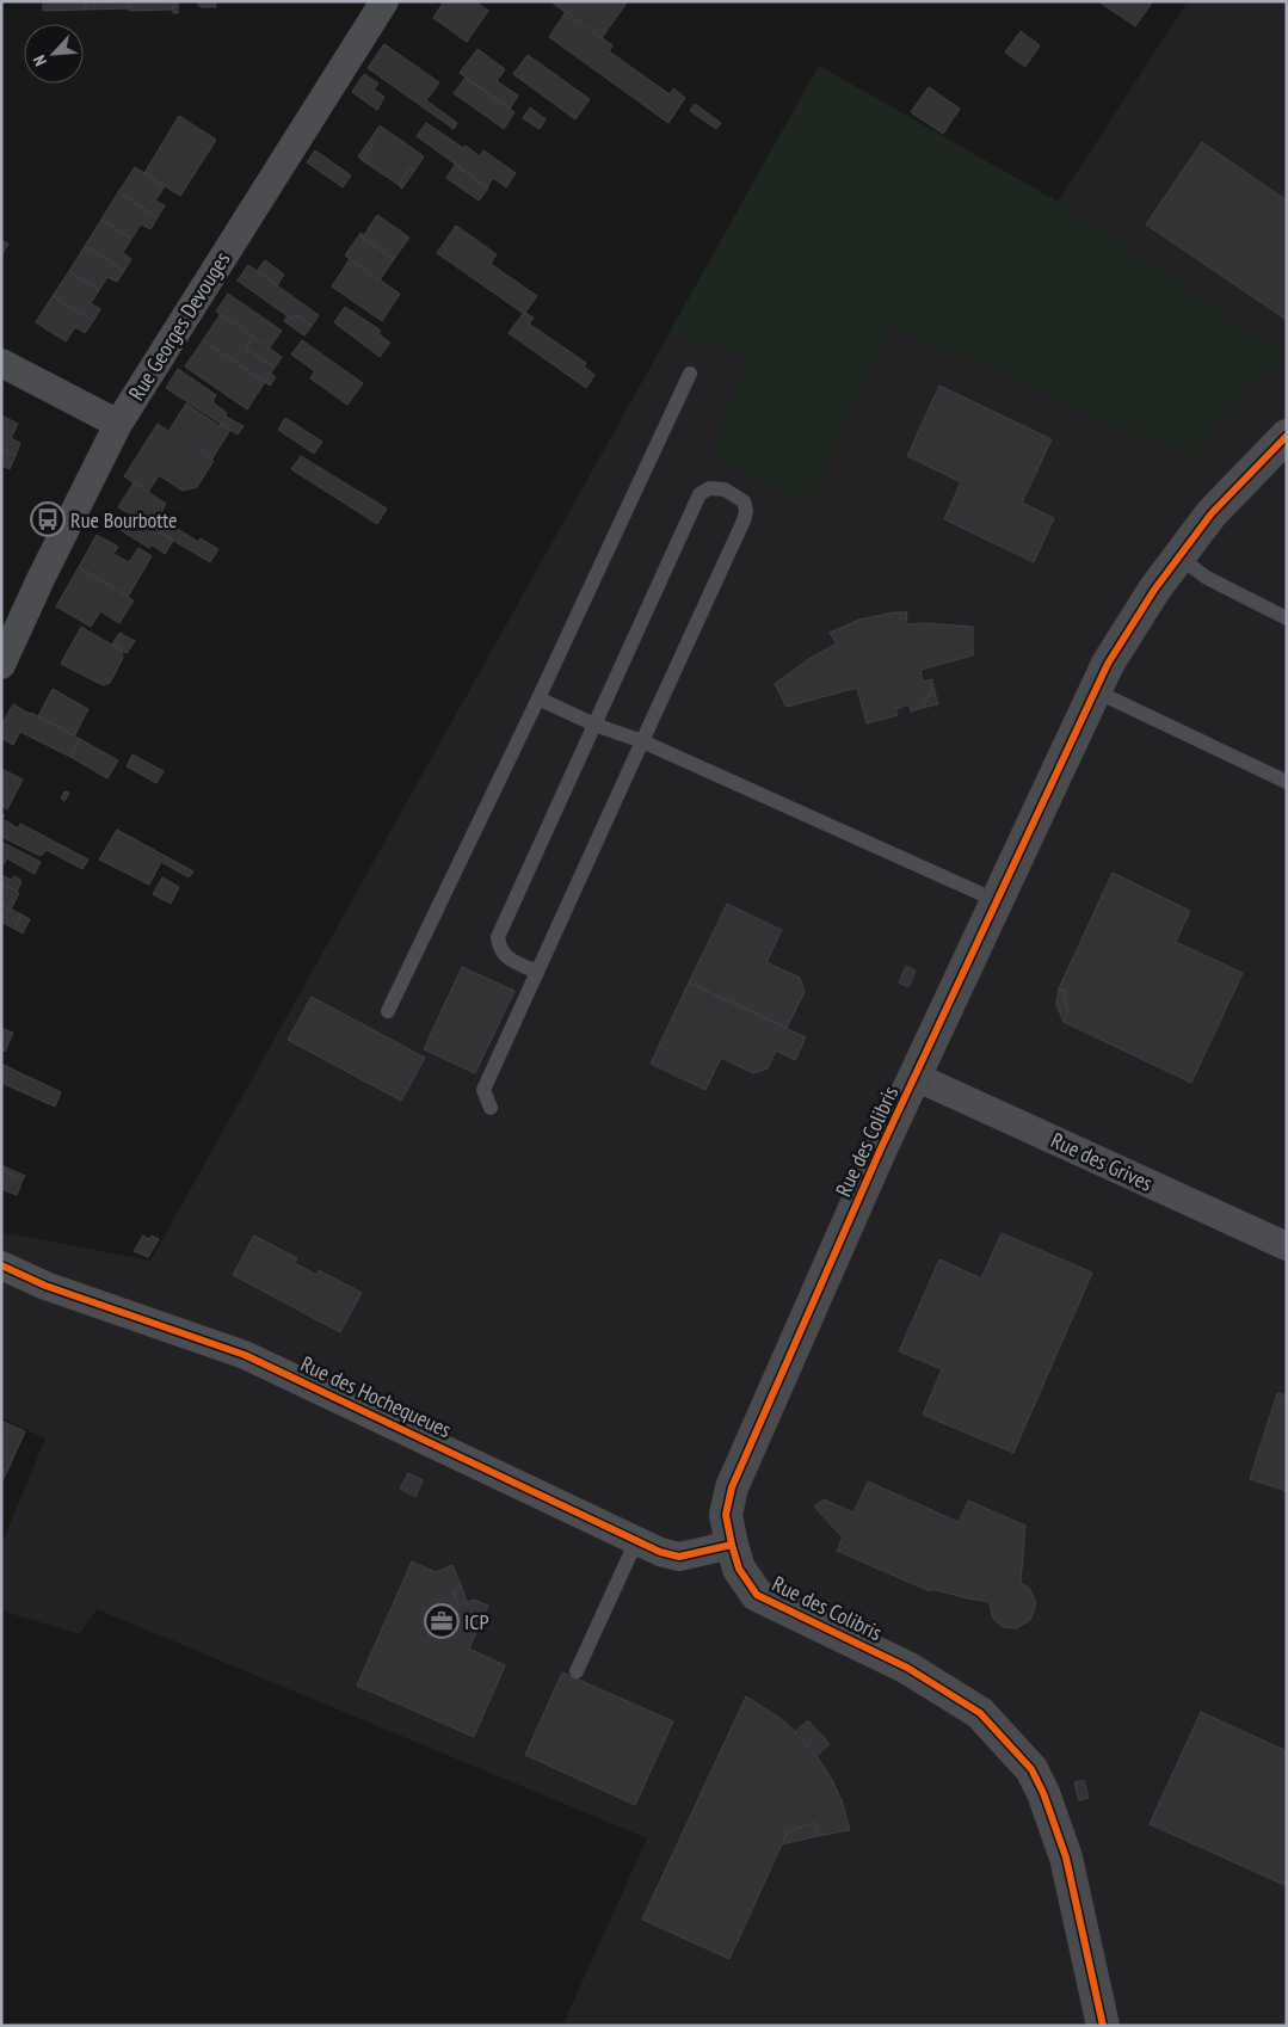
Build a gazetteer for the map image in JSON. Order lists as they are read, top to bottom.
{
  "streets": {
    "street": [
      "Rue Georges Devouges",
      "Rue des Colibris",
      "Rue des Grives",
      "Rue des Hochequeues"
    ]
  },
  "crossings": [
    ["Rue des Colibris", "Rue des Grives"],
    ["Rue des Colibris", "Rue des Hochequeues"]
  ],
  "places": {
    "bus stop": ["Rue Bourbotte"],
    "office": ["ICP"]
  },
  "north": "bottom left"
}
